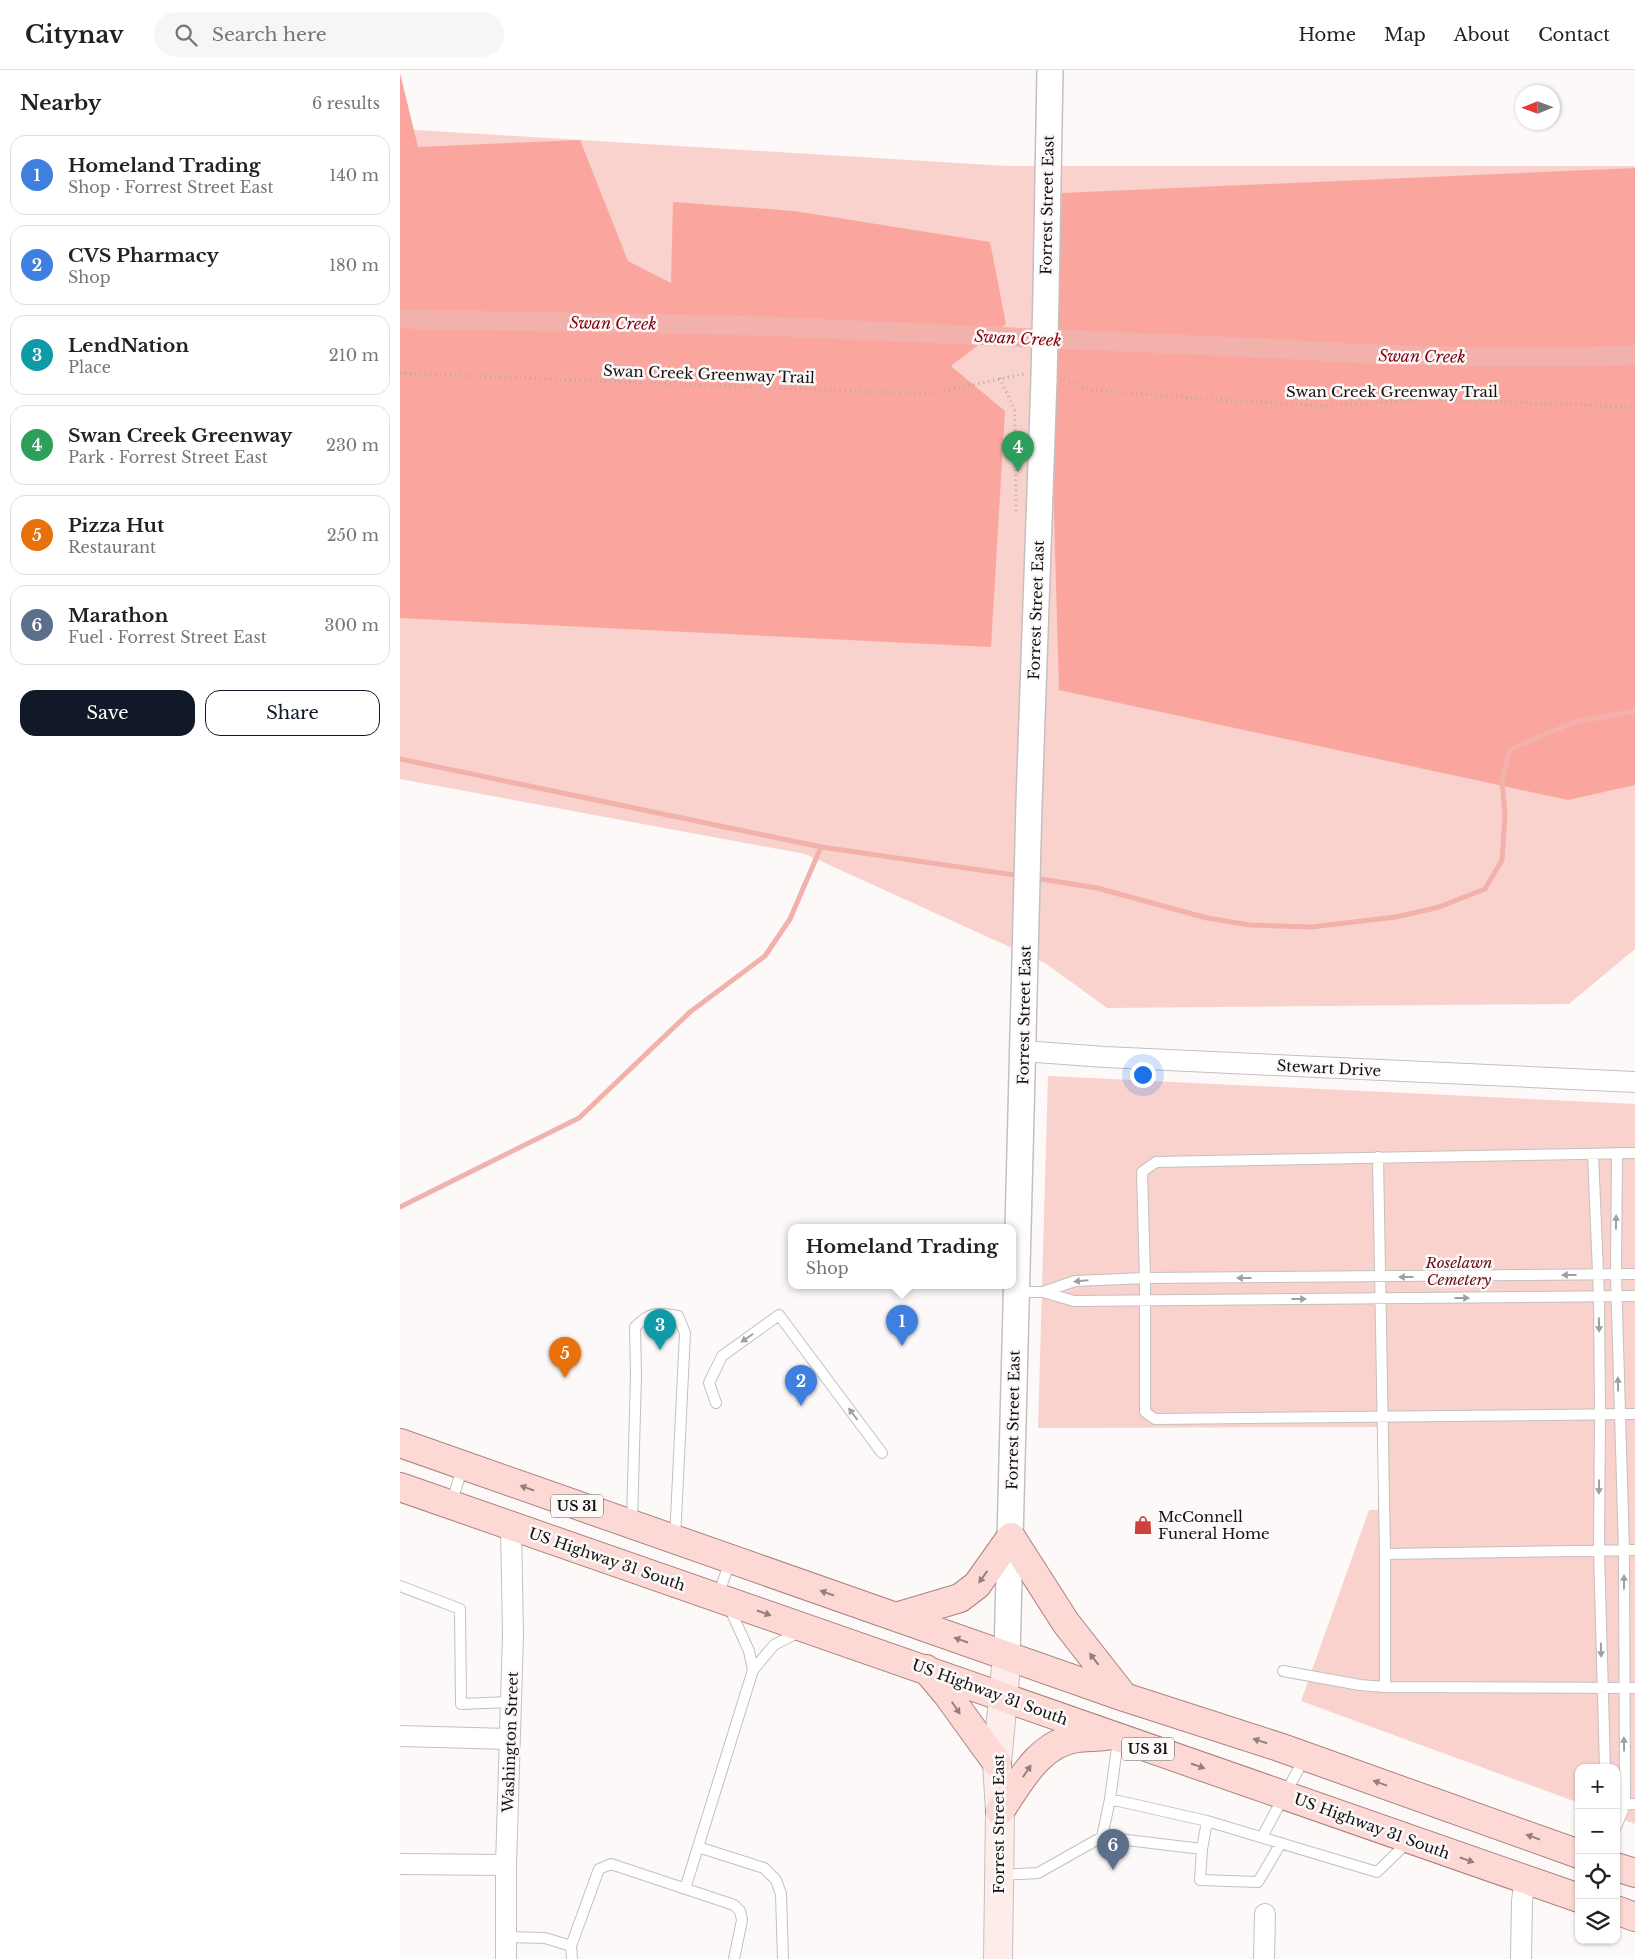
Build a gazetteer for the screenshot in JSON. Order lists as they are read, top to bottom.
{
  "streets": {
    "main road": ["Forrest Street East", "US 31", "US Highway 31 South"],
    "street": ["Stewart Drive", "Washington Street"],
    "path": ["Swan Creek Greenway Trail"]
  },
  "crossings": [
    ["Forrest Street East", "Stewart Drive"],
    ["Forrest Street East", "US 31"],
    ["Forrest Street East", "US Highway 31 South"],
    ["US Highway 31 South", "Washington Street"]
  ],
  "water": ["Swan Creek"],
  "parks": ["Roselawn Cemetery"],
  "places": {
    "shop": ["McConnell Funeral Home"]
  },
  "north": "left",
  "page": {
    "header": "Citynav",
    "search": "Search here",
    "nav": [
      "Home",
      "Map",
      "About",
      "Contact"
    ],
    "heading": ["Nearby", "6 results"],
    "list": [
      {
        "mark": "1",
        "name": "Homeland Trading",
        "note": "Shop · Forrest Street East",
        "value": "140 m"
      },
      {
        "mark": "2",
        "name": "CVS Pharmacy",
        "note": "Shop",
        "value": "180 m"
      },
      {
        "mark": "3",
        "name": "LendNation",
        "note": "Place",
        "value": "210 m"
      },
      {
        "mark": "4",
        "name": "Swan Creek Greenway",
        "note": "Park · Forrest Street East",
        "value": "230 m"
      },
      {
        "mark": "5",
        "name": "Pizza Hut",
        "note": "Restaurant",
        "value": "250 m"
      },
      {
        "mark": "6",
        "name": "Marathon",
        "note": "Fuel · Forrest Street East",
        "value": "300 m"
      }
    ],
    "pins": [
      "4",
      "1",
      "3",
      "5",
      "2",
      "6"
    ],
    "buttons": ["Save", "Share"],
    "popup": ["Homeland Trading", "Shop"],
    "map_buttons": ["+", "−"]
  }
}
